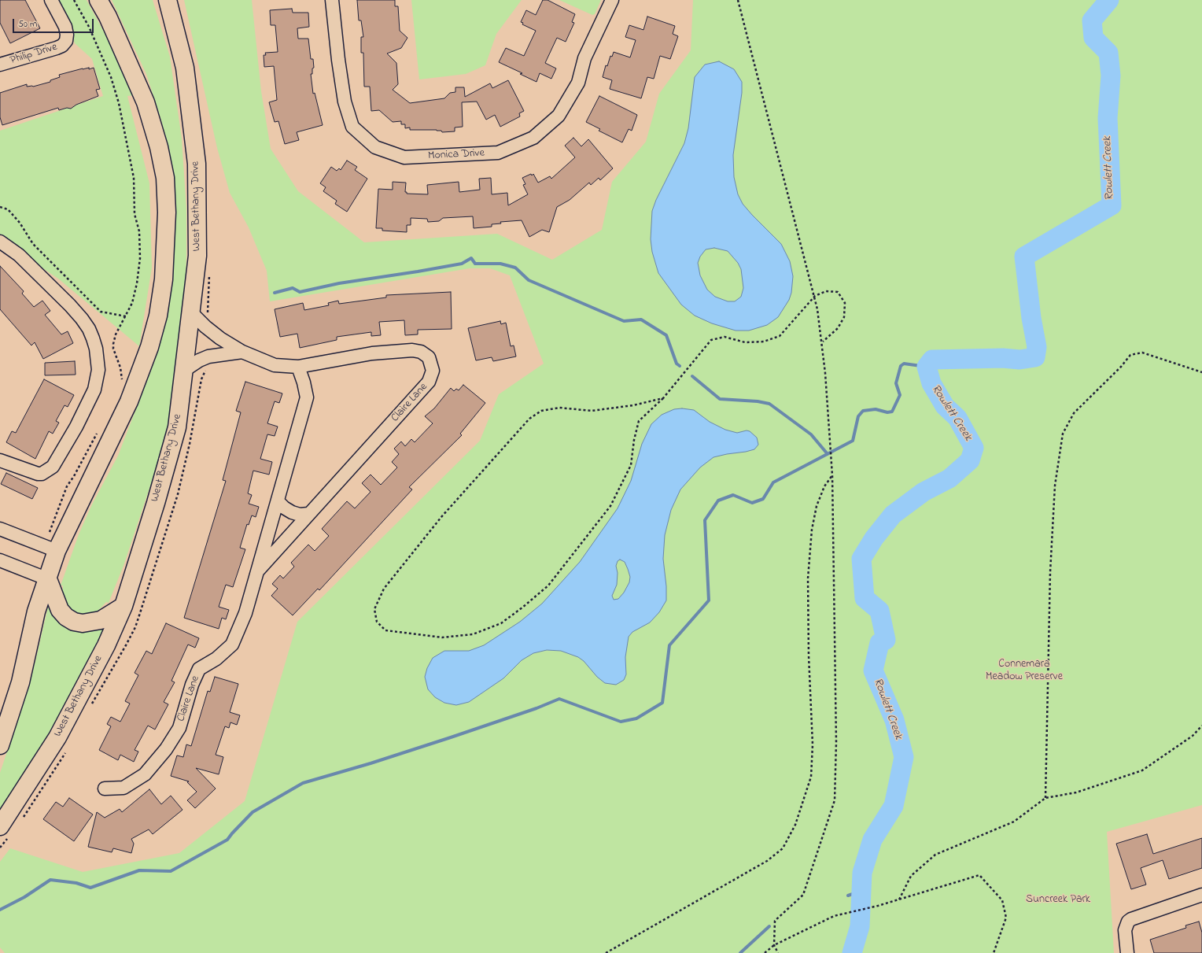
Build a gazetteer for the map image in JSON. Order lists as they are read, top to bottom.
{
  "streets": {
    "main road": ["West Bethany Drive"],
    "street": ["Philip Drive", "Monica Drive", "Claire Lane"]
  },
  "crossings": [
    ["West Bethany Drive", "Claire Lane"]
  ],
  "water": ["Rowlett Creek"],
  "parks": ["Connemara Meadow Preserve", "Suncreek Park"],
  "scale_bar": "50 m"
}
